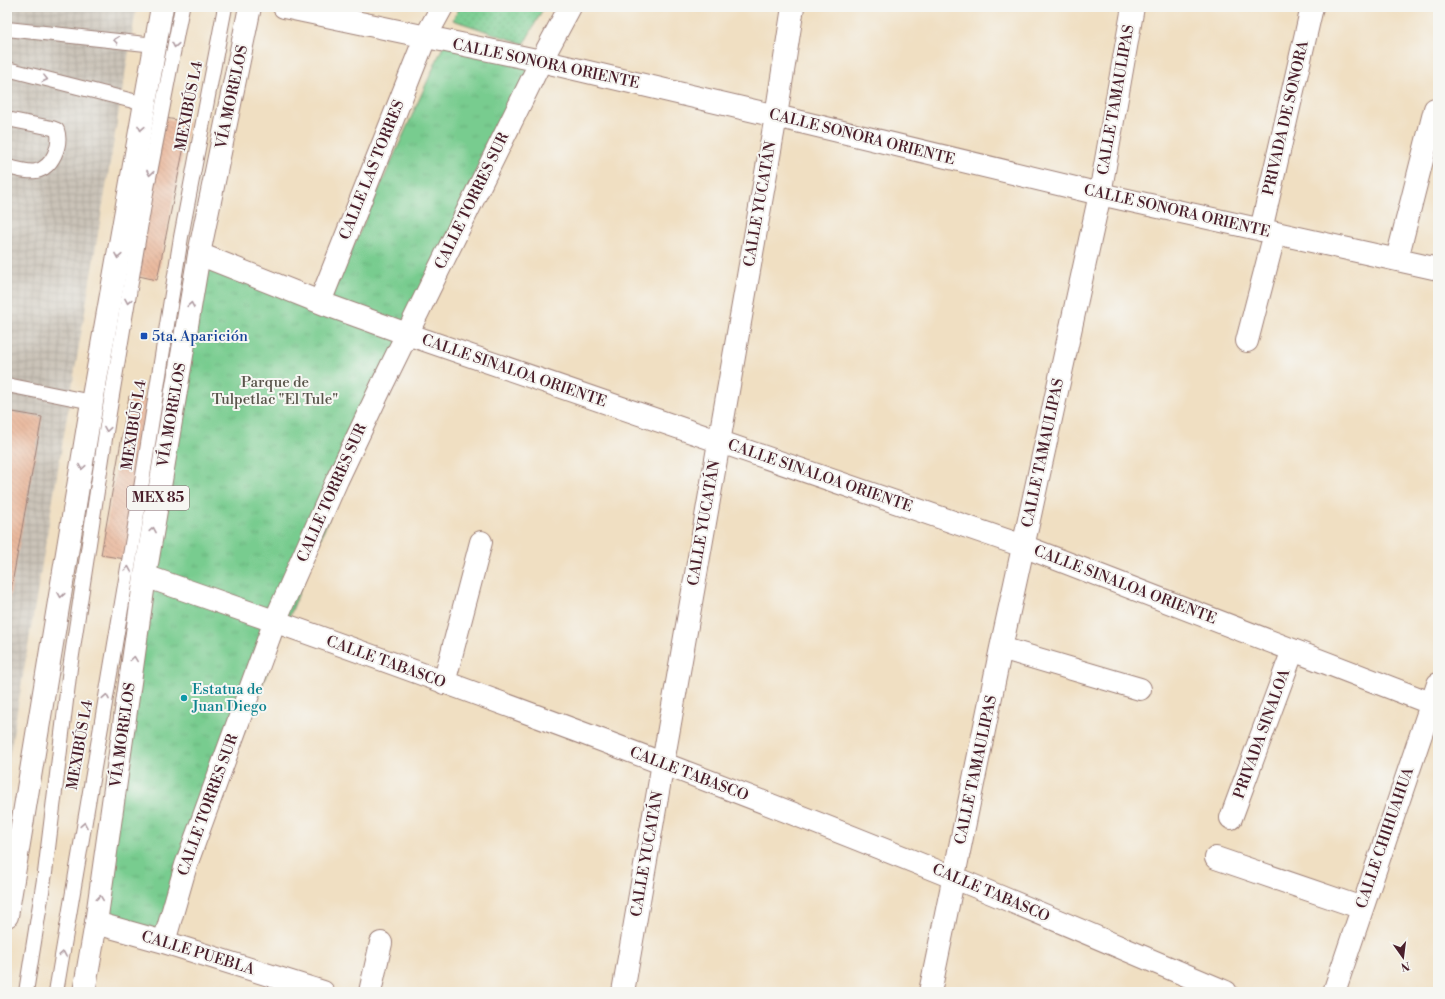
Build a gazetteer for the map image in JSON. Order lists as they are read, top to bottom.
{
  "streets": {
    "street": [
      "CALLE SONORA ORIENTE",
      "VÍA MORELOS",
      "CALLE TAMAULIPAS",
      "PRIVADA DE SONORA",
      "CALLE LAS TORRES",
      "CALLE TORRES SUR",
      "CALLE YUCATÁN",
      "CALLE SINALOA ORIENTE",
      "MEX 85",
      "CALLE TABASCO",
      "PRIVADA SINALOA",
      "CALLE CHIHUAHUA",
      "CALLE PUEBLA"
    ],
    "lane": ["MEXIBÚS L4"]
  },
  "crossings": [
    ["CALLE SONORA ORIENTE", "CALLE TAMAULIPAS"],
    ["CALLE SONORA ORIENTE", "PRIVADA DE SONORA"],
    ["CALLE SONORA ORIENTE", "CALLE LAS TORRES"],
    ["CALLE SONORA ORIENTE", "CALLE TORRES SUR"],
    ["CALLE SONORA ORIENTE", "CALLE YUCATÁN"],
    ["VÍA MORELOS", "CALLE SINALOA ORIENTE"],
    ["VÍA MORELOS", "CALLE TABASCO"],
    ["VÍA MORELOS", "CALLE PUEBLA"],
    ["CALLE TAMAULIPAS", "CALLE SINALOA ORIENTE"],
    ["CALLE TAMAULIPAS", "CALLE TABASCO"],
    ["CALLE LAS TORRES", "CALLE SINALOA ORIENTE"],
    ["CALLE TORRES SUR", "CALLE SINALOA ORIENTE"],
    ["CALLE TORRES SUR", "CALLE TABASCO"],
    ["CALLE TORRES SUR", "CALLE PUEBLA"],
    ["CALLE YUCATÁN", "CALLE SINALOA ORIENTE"],
    ["CALLE YUCATÁN", "CALLE TABASCO"],
    ["CALLE SINALOA ORIENTE", "PRIVADA SINALOA"],
    ["CALLE SINALOA ORIENTE", "CALLE CHIHUAHUA"]
  ],
  "parks": ["Parque de Tulpetlac \"El Tule\""],
  "places": {
    "transit": ["5ta. Aparición"],
    "other": ["Estatua de Juan Diego"]
  },
  "north": "bottom"
}
